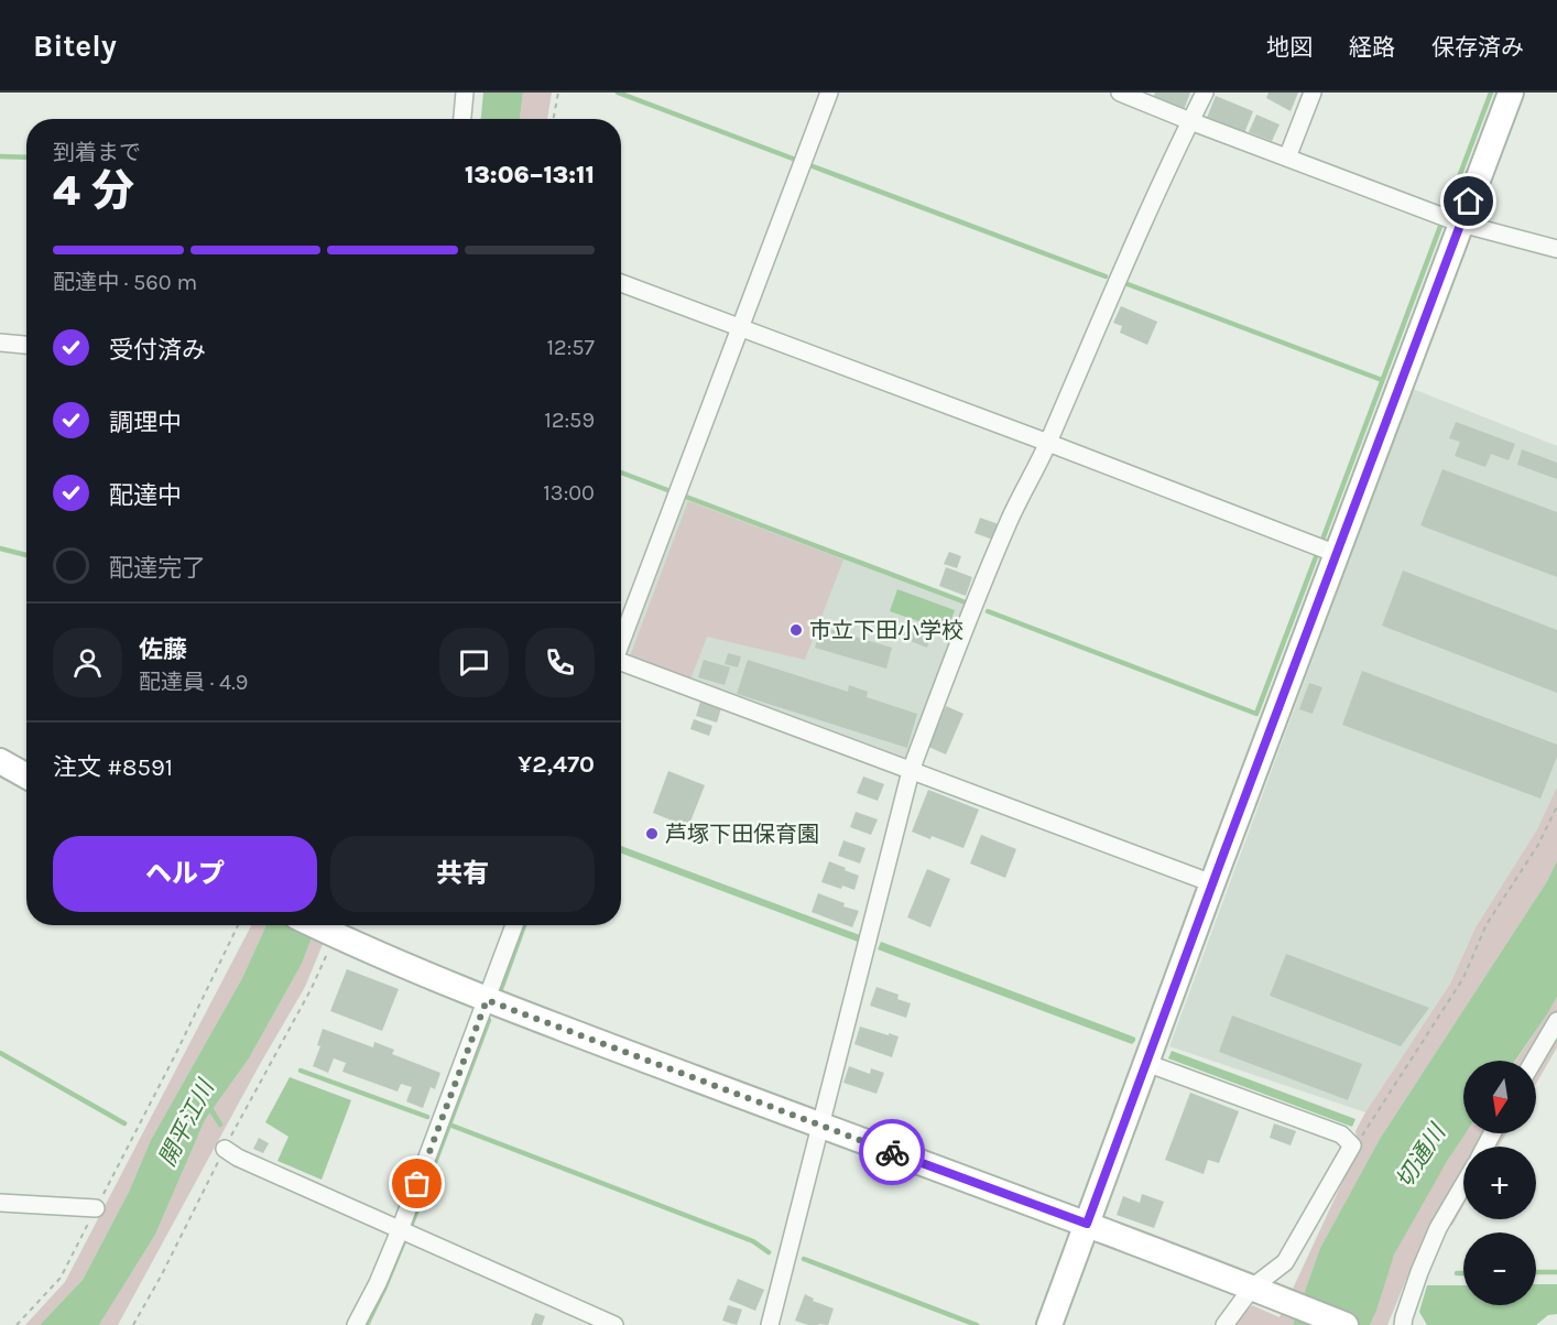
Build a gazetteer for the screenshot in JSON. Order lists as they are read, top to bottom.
{
  "water": ["開平江川", "切通川"],
  "places": ["市立下田小学校", "芦塚下田保育園"],
  "north": "bottom",
  "page": {
    "header": "Bitely",
    "nav": ["地図", "経路", "保存済み"],
    "heading": ["4 分", "到着まで", "13:06–13:11"],
    "panel": [
      "佐藤",
      "配達員 · 4.9",
      "注文 #8591",
      "¥2,470"
    ],
    "bar": "配達中 · 560 m",
    "list": [
      ["受付済み", "12:57"],
      ["調理中", "12:59"],
      ["配達中", "13:00"],
      "配達完了"
    ],
    "buttons": ["ヘルプ", "共有"],
    "map_buttons": ["+", "−"]
  }
}
